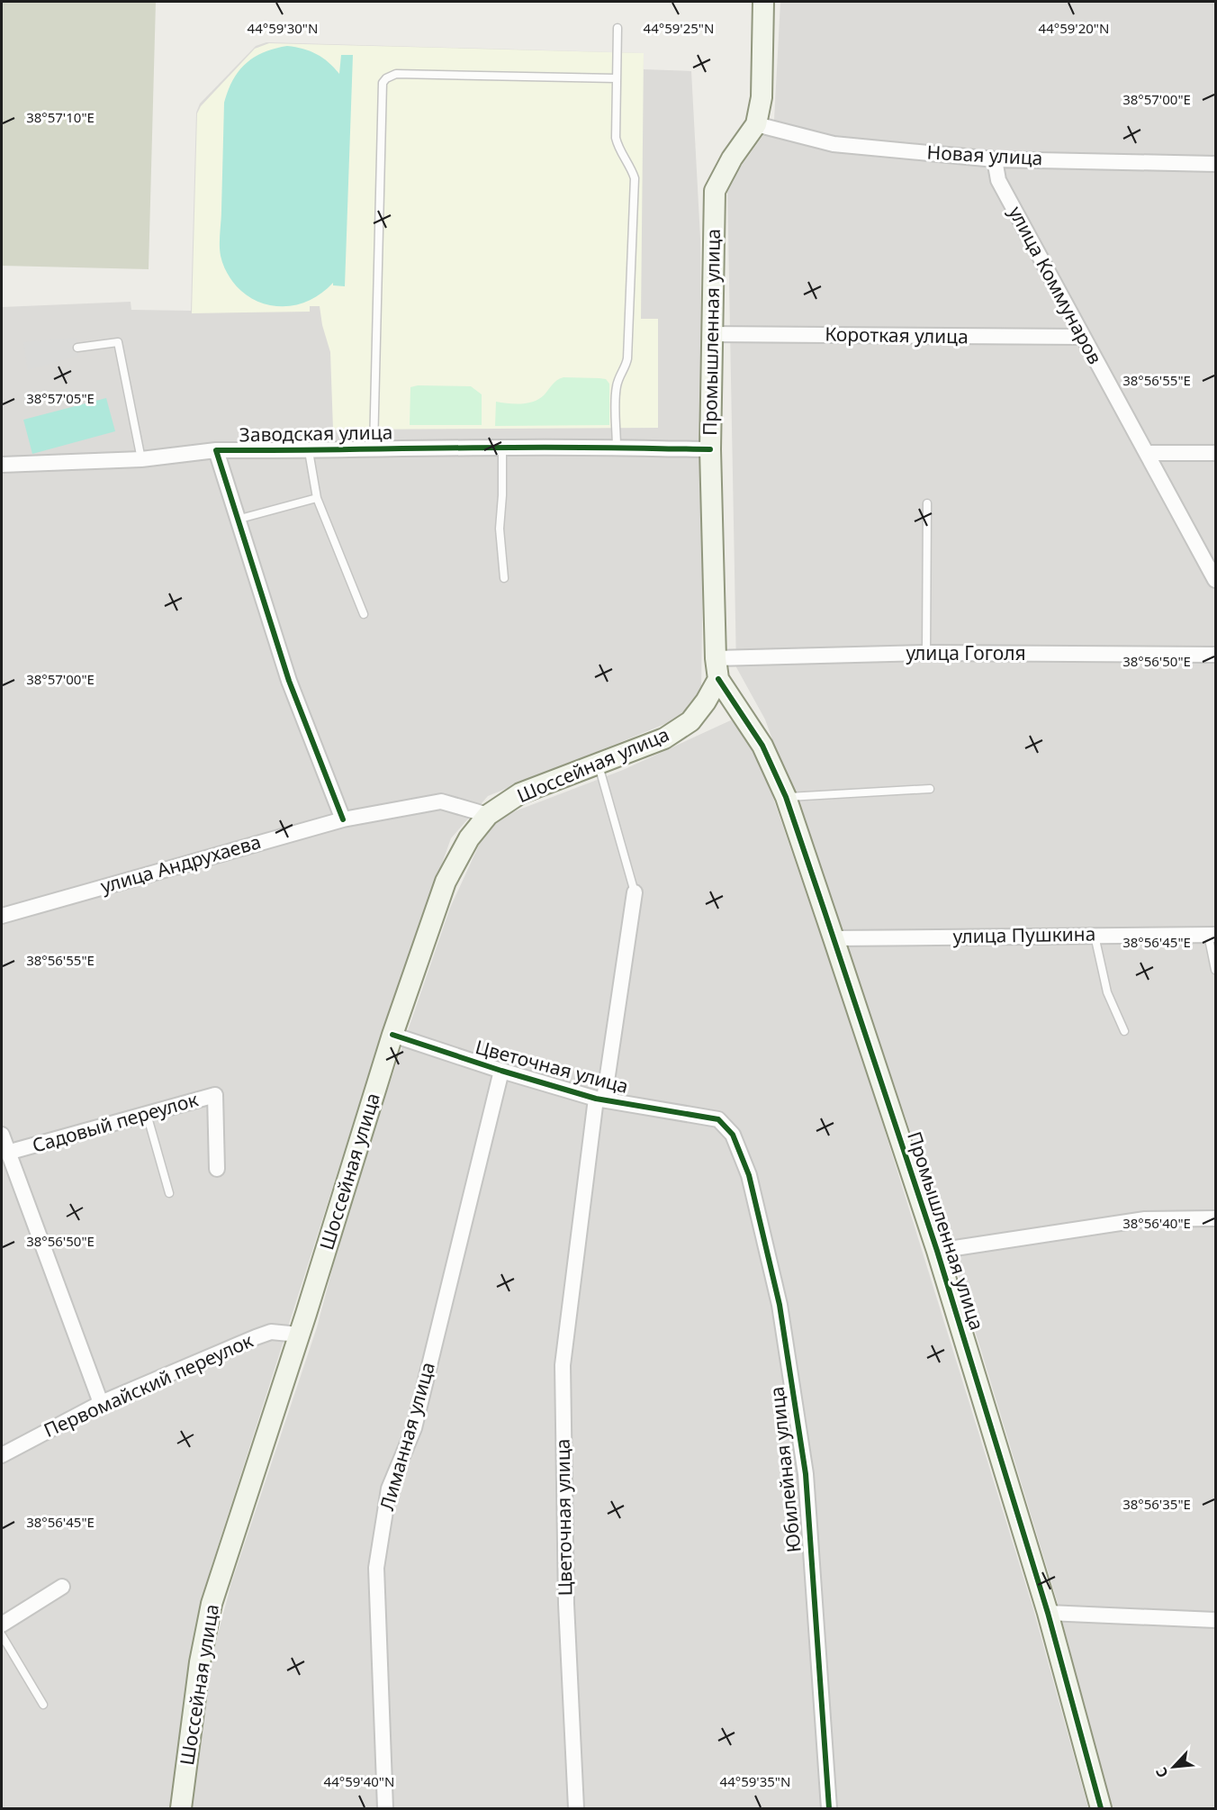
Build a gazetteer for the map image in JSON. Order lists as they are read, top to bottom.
{
  "streets": {
    "main road": ["Промышленная улица", "Шоссейная улица"],
    "street": [
      "Новая улица",
      "улица Коммунаров",
      "Короткая улица",
      "Заводская улица",
      "улица Гоголя",
      "улица Андрухаева",
      "улица Пушкина",
      "Цветочная улица",
      "Садовый переулок",
      "Первомайский переулок",
      "Лиманная улица",
      "Юбилейная улица"
    ]
  },
  "crossings": [
    ["Новая улица", "улица Коммунаров"],
    ["Новая улица", "Промышленная улица"],
    ["улица Коммунаров", "Короткая улица"],
    ["Промышленная улица", "Короткая улица"],
    ["Промышленная улица", "Заводская улица"],
    ["Промышленная улица", "улица Гоголя"],
    ["Промышленная улица", "Шоссейная улица"],
    ["Промышленная улица", "улица Пушкина"],
    ["Заводская улица", "улица Андрухаева"],
    ["Шоссейная улица", "улица Андрухаева"],
    ["Шоссейная улица", "Цветочная улица"],
    ["Шоссейная улица", "Первомайский переулок"],
    ["Цветочная улица", "Лиманная улица"],
    ["Цветочная улица", "Юбилейная улица"],
    ["Садовый переулок", "Первомайский переулок"]
  ],
  "north": "bottom left",
  "coordinates": [
    "44°59'25\"N",
    "44°59'30\"N",
    "44°59'20\"N",
    "38°57'00\"E",
    "38°57'10\"E",
    "38°56'55\"E",
    "38°57'05\"E",
    "38°56'50\"E",
    "38°56'45\"E",
    "38°56'40\"E",
    "38°56'35\"E",
    "44°59'40\"N",
    "44°59'35\"N"
  ]
}
